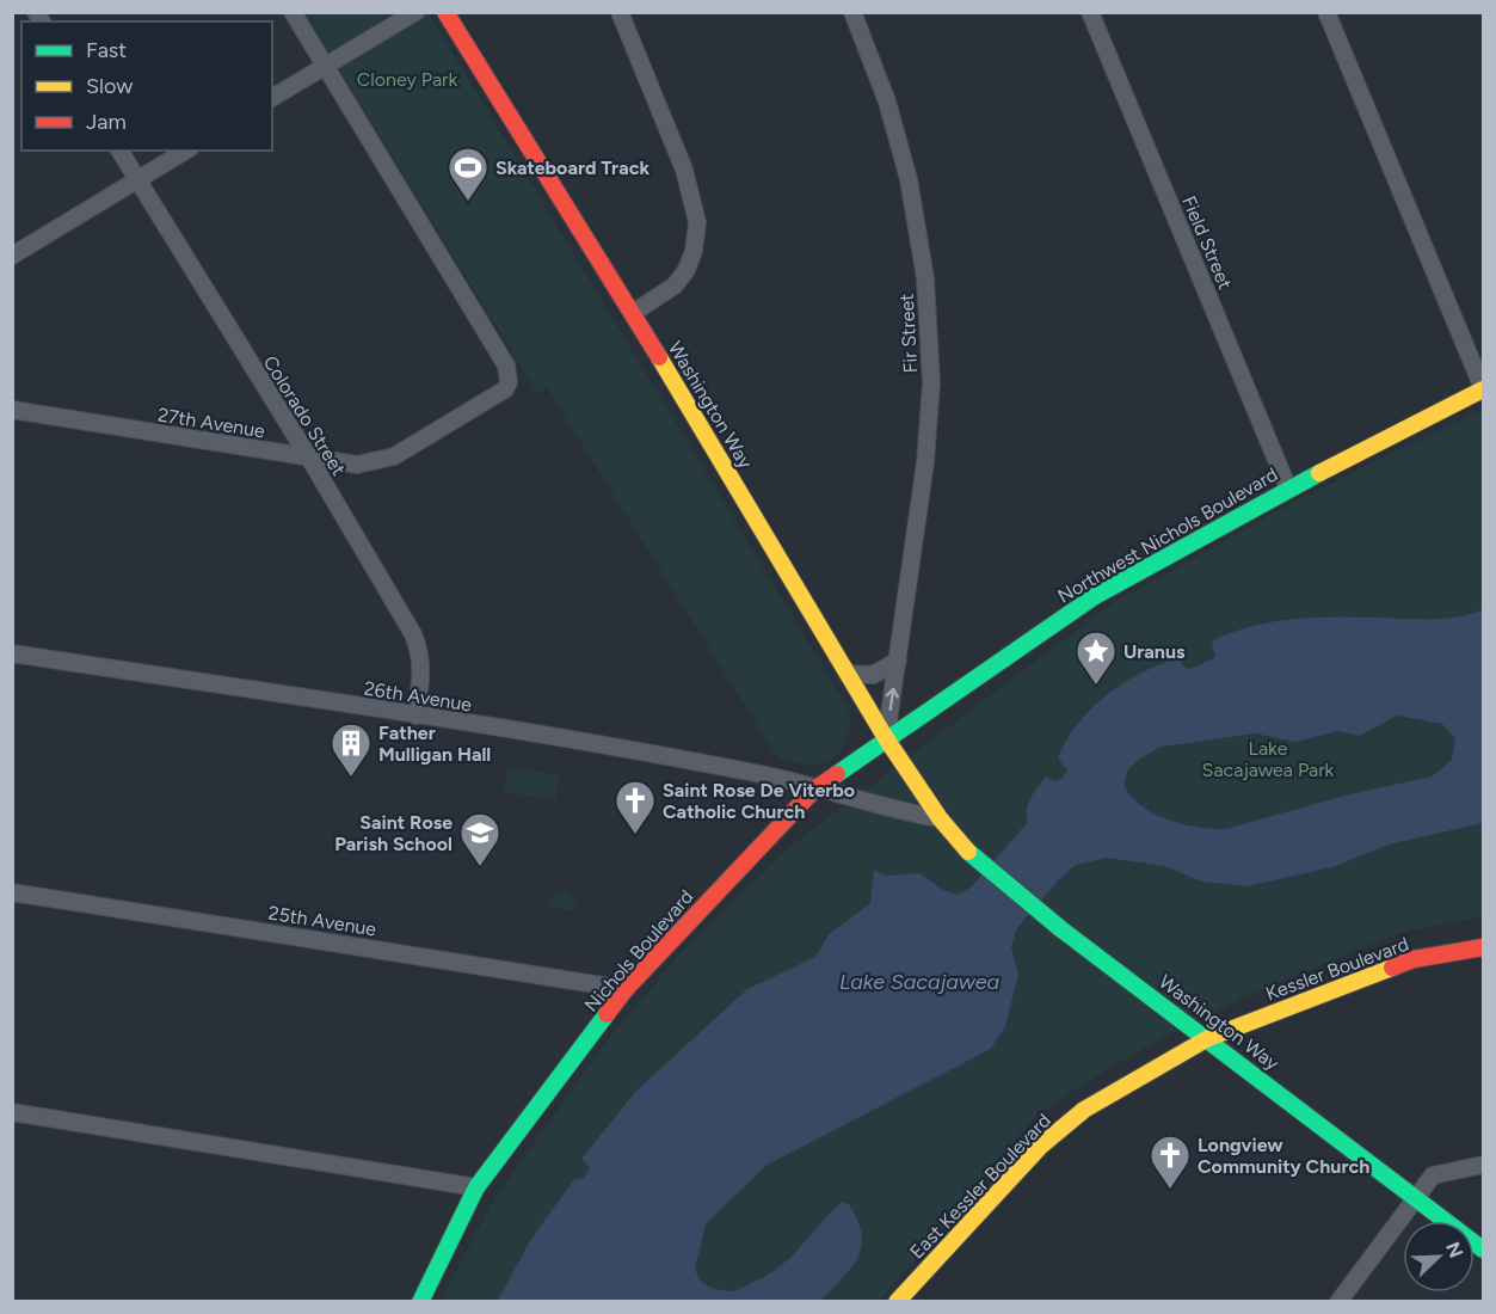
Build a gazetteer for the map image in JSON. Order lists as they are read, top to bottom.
{
  "streets": {
    "main road": [
      "Washington Way",
      "Northwest Nichols Boulevard",
      "Nichols Boulevard",
      "Kessler Boulevard",
      "East Kessler Boulevard"
    ],
    "street": [
      "Field Street",
      "Fir Street",
      "Colorado Street",
      "27th Avenue",
      "26th Avenue",
      "25th Avenue"
    ]
  },
  "crossings": [
    ["Field Street", "Northwest Nichols Boulevard"],
    ["Fir Street", "Washington Way"],
    ["Fir Street", "Northwest Nichols Boulevard"],
    ["Fir Street", "Nichols Boulevard"],
    ["Washington Way", "Northwest Nichols Boulevard"],
    ["Washington Way", "Nichols Boulevard"],
    ["Washington Way", "Kessler Boulevard"],
    ["Washington Way", "East Kessler Boulevard"],
    ["Colorado Street", "27th Avenue"],
    ["Colorado Street", "26th Avenue"],
    ["Northwest Nichols Boulevard", "Nichols Boulevard"],
    ["26th Avenue", "Nichols Boulevard"],
    ["25th Avenue", "Nichols Boulevard"],
    ["Kessler Boulevard", "East Kessler Boulevard"]
  ],
  "water": ["Lake Sacajawea"],
  "parks": ["Cloney Park", "Lake Sacajawea Park"],
  "places": {
    "sports": ["Skateboard Track"],
    "place": ["Uranus"],
    "building": ["Father Mulligan Hall"],
    "church": ["Saint Rose De Viterbo Catholic Church", "Longview Community Church"],
    "school or university": ["Saint Rose Parish School"]
  },
  "legend": ["Fast", "Slow", "Jam"],
  "north": "top right"
}
